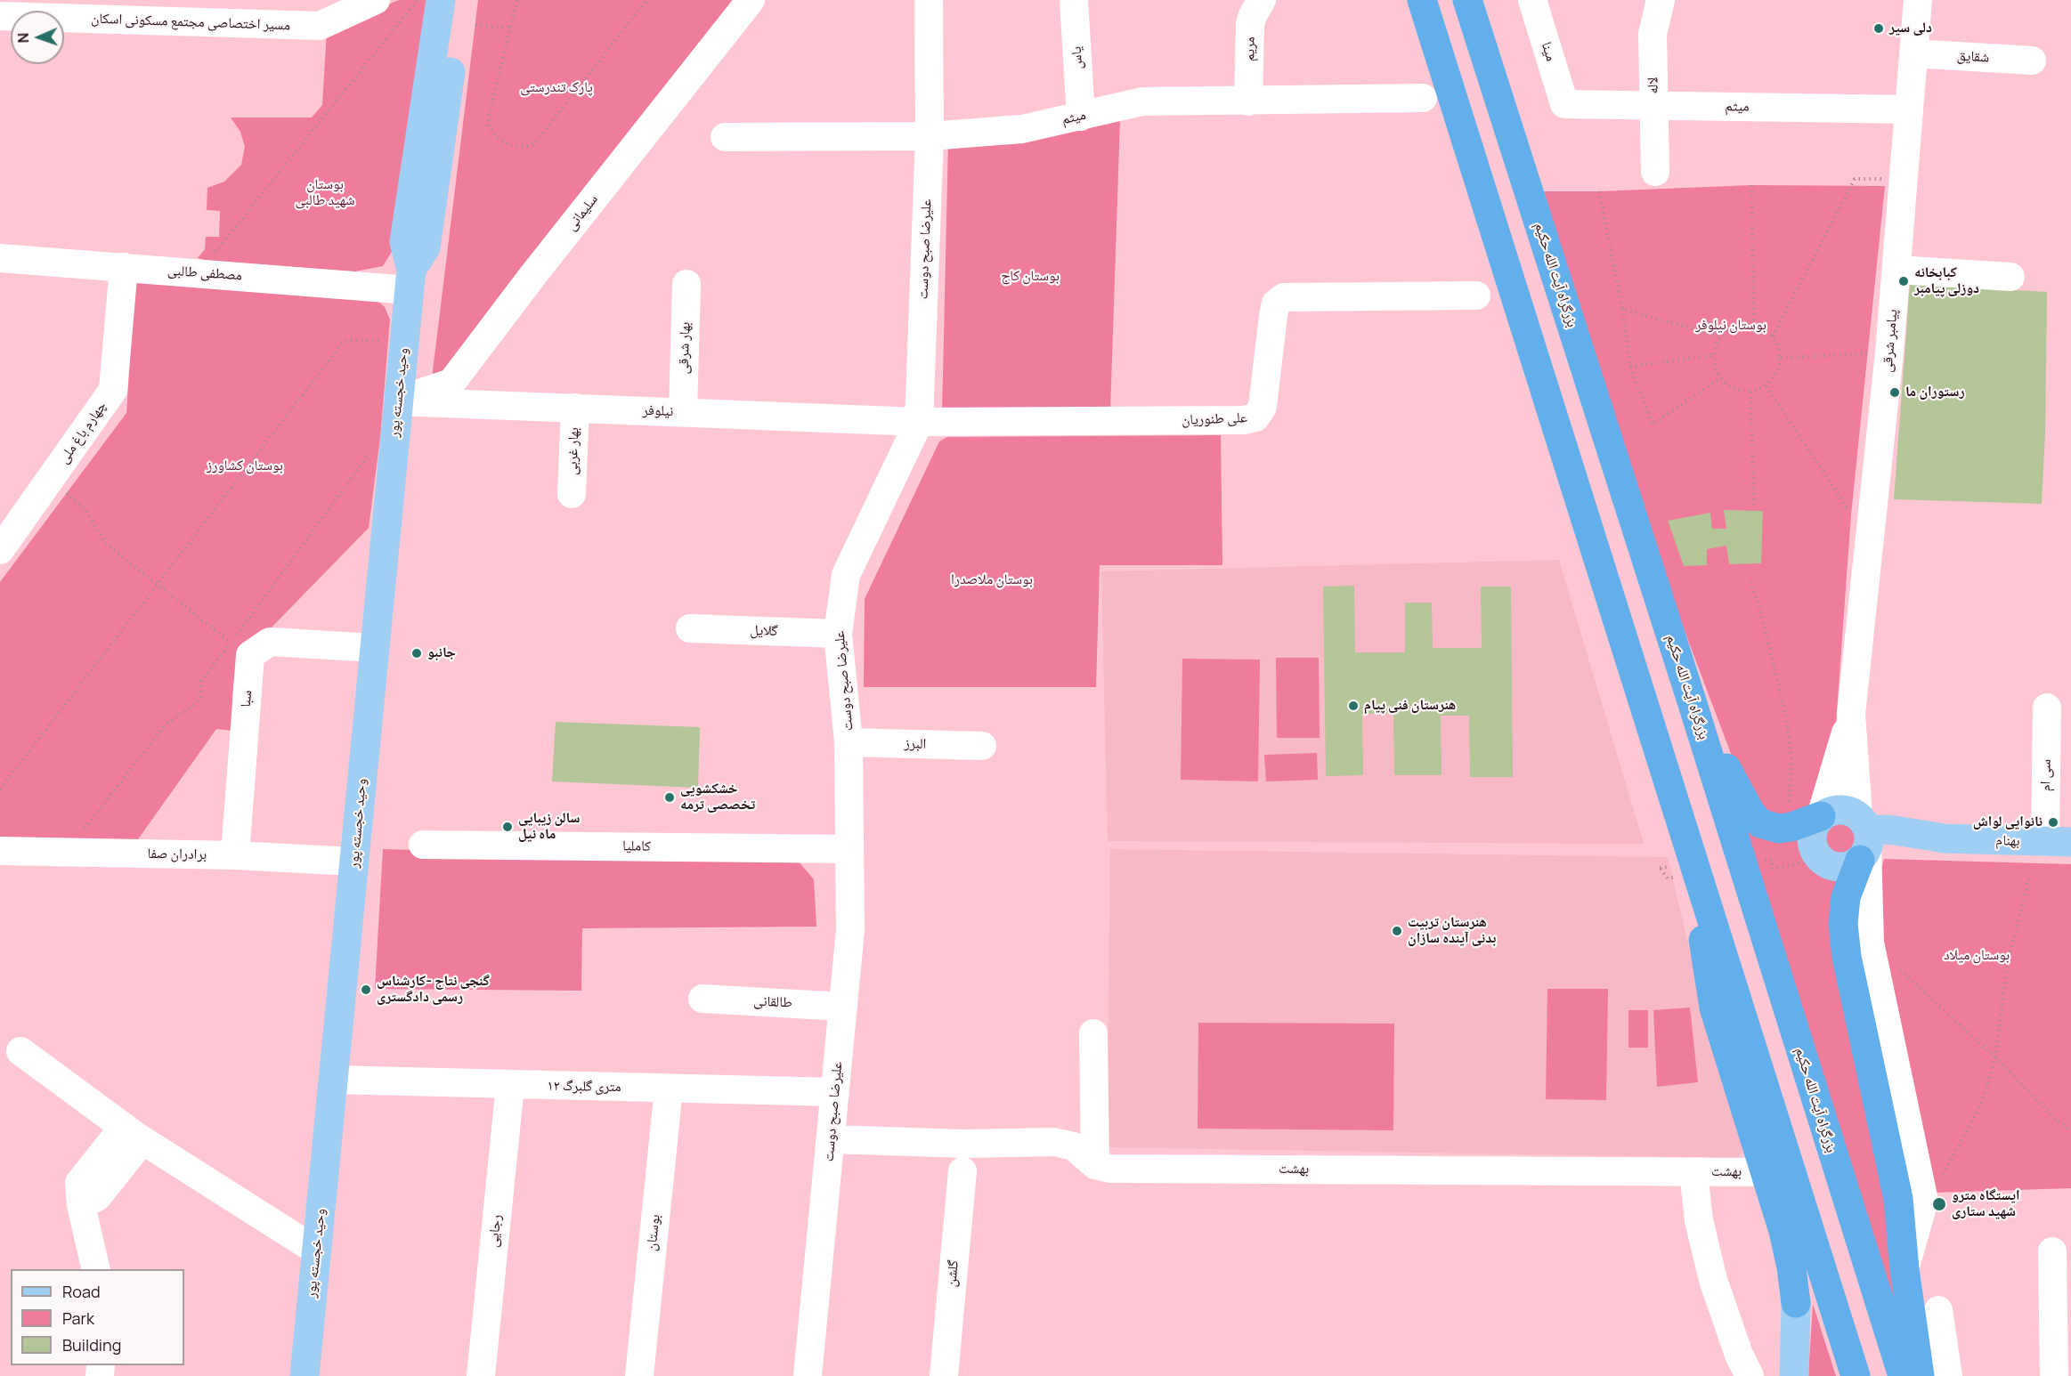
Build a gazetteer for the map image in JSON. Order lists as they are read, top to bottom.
{
  "streets": {
    "highway": ["بزرگراه آیت الله حکیم"],
    "main road": ["وحید خجسته پور", "بهنام"],
    "street": [
      "مسیر اختصاصی مجتمع مسکونی اسکان",
      "مریم",
      "مینا",
      "شقایق",
      "یاس",
      "لاله",
      "میثم",
      "سلیمانی",
      "علیرضا صبح دوست",
      "مصطفی طالبی",
      "پیامبر شرقی",
      "بهار شرقی",
      "نیلوفر",
      "علی طنوریان",
      "چهارم باغ ملی",
      "بهار غربی",
      "گلایل",
      "سبا",
      "البرز",
      "سی ام",
      "کاملیا",
      "برادران صفا",
      "طالقانی",
      "۱۲ متری گلبرگ",
      "بهشت",
      "رجایی",
      "بوستان",
      "گلشن"
    ]
  },
  "crossings": [
    ["مریم", "میثم"],
    ["مینا", "میثم"],
    ["شقایق", "پیامبر شرقی"],
    ["یاس", "میثم"],
    ["لاله", "میثم"],
    ["میثم", "علیرضا صبح دوست"],
    ["میثم", "پیامبر شرقی"],
    ["سلیمانی", "وحید خجسته پور"],
    ["سلیمانی", "نیلوفر"],
    ["علیرضا صبح دوست", "نیلوفر"],
    ["علیرضا صبح دوست", "علی طنوریان"],
    ["علیرضا صبح دوست", "گلایل"],
    ["علیرضا صبح دوست", "البرز"],
    ["علیرضا صبح دوست", "کاملیا"],
    ["علیرضا صبح دوست", "طالقانی"],
    ["علیرضا صبح دوست", "۱۲ متری گلبرگ"],
    ["مصطفی طالبی", "وحید خجسته پور"],
    ["مصطفی طالبی", "چهارم باغ ملی"],
    ["پیامبر شرقی", "بهنام"],
    ["بهار شرقی", "نیلوفر"],
    ["وحید خجسته پور", "نیلوفر"],
    ["وحید خجسته پور", "برادران صفا"],
    ["وحید خجسته پور", "۱۲ متری گلبرگ"],
    ["نیلوفر", "علی طنوریان"],
    ["نیلوفر", "بهار غربی"],
    ["سبا", "برادران صفا"],
    ["سی ام", "بهنام"],
    ["۱۲ متری گلبرگ", "رجایی"],
    ["۱۲ متری گلبرگ", "بوستان"]
  ],
  "parks": [
    "پارک تندرستی",
    "بوستان شهید طالبی",
    "بوستان کاج",
    "بوستان نیلوفر",
    "بوستان کشاورز",
    "بوستان ملاصدرا",
    "بوستان میلاد"
  ],
  "places": [
    "دلی سیر",
    "کبابخانه دوزلی پیامبر",
    "رستوران ما",
    "جانبو",
    "هنرستان فنی پیام",
    "خشکشویی تخصصی ترمه",
    "نانوایی لواش",
    "سالن زیبایی ماه نیل",
    "هنرستان تربیت بدنی آینده سازان",
    "گنجی نتاج -کارشناس رسمی دادگستری",
    "ایستگاه مترو شهید ستاری"
  ],
  "legend": ["Road", "Park", "Building"],
  "north": "left"
}
